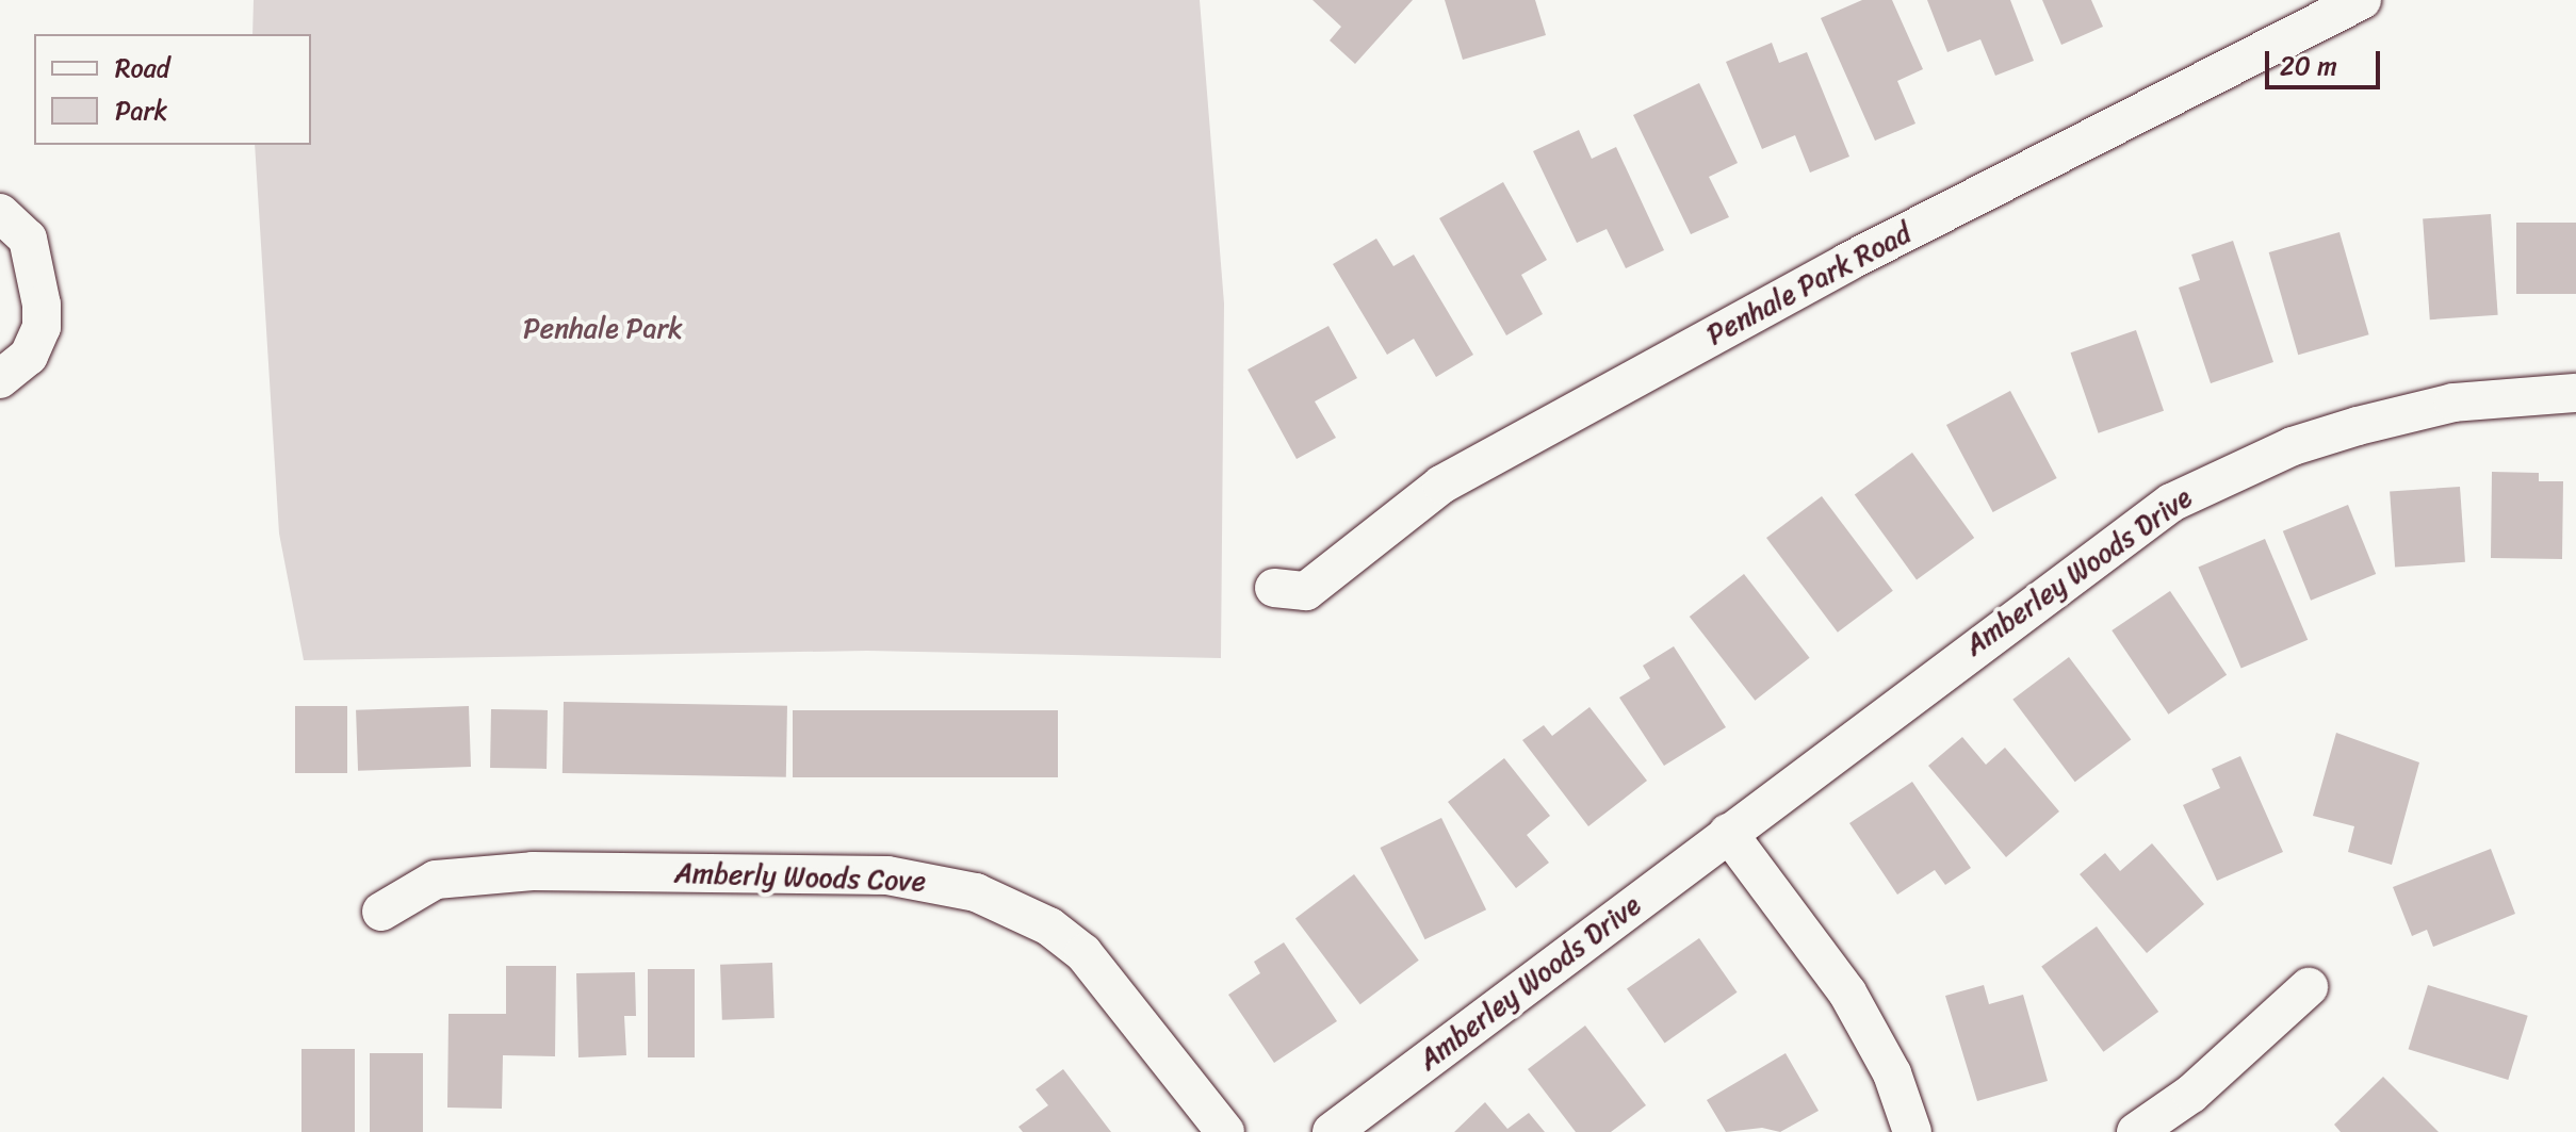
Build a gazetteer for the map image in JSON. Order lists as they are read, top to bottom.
{
  "streets": {
    "street": ["Penhale Park Road", "Amberley Woods Drive", "Amberly Woods Cove"]
  },
  "parks": ["Penhale Park"],
  "legend": ["Road", "Park"],
  "scale_bar": "20 m"
}
